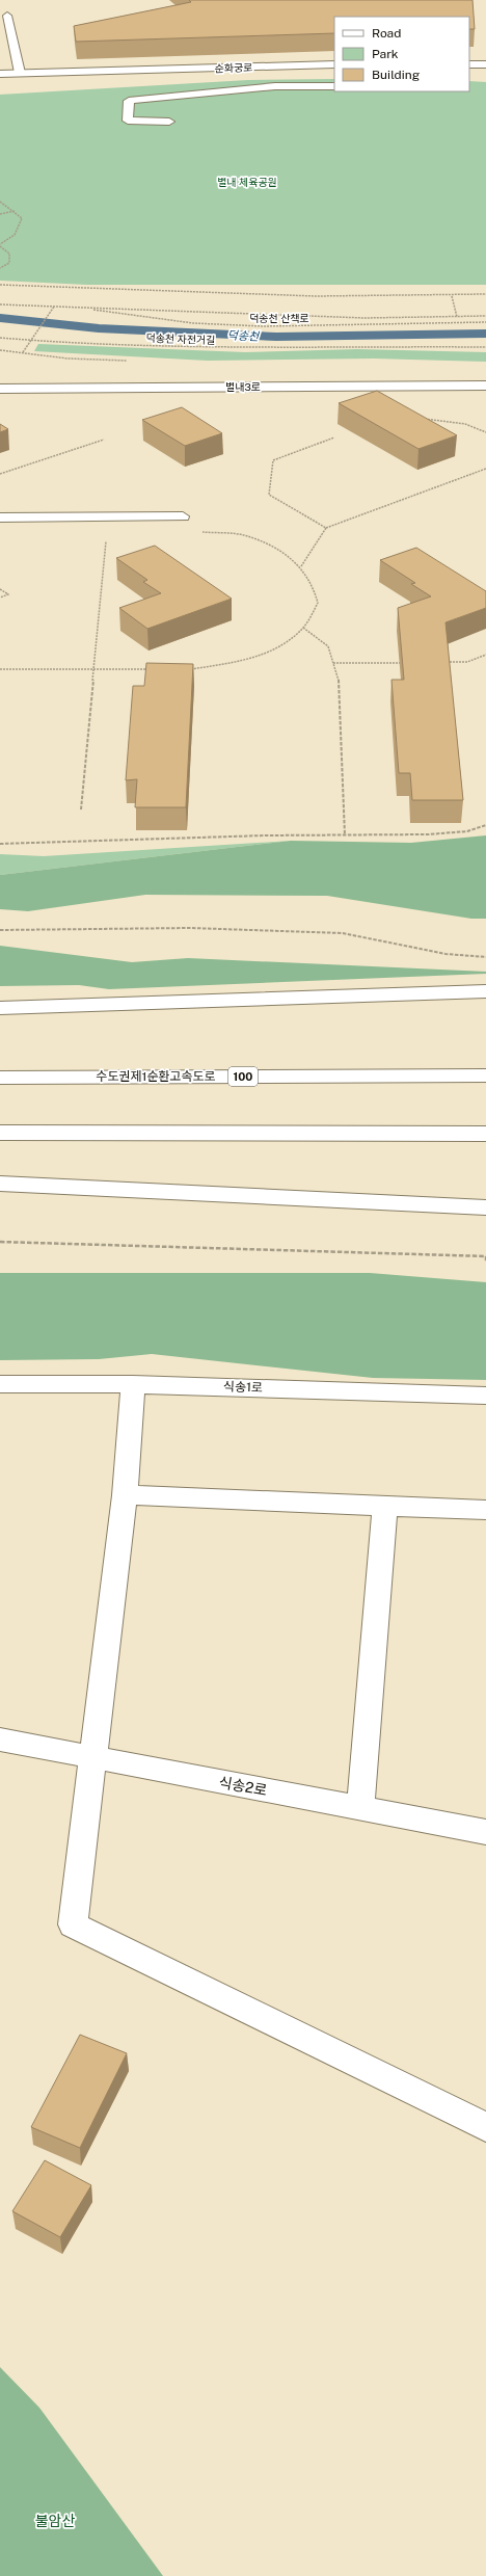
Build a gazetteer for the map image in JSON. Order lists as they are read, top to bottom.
{
  "streets": {
    "main road": [
      "순화궁로",
      "별내3로",
      "수도권제1순환고속도로",
      "100",
      "식송1로",
      "식송2로"
    ],
    "path": ["덕송천 산책로", "덕송천 자전거길"]
  },
  "water": ["덕송천"],
  "parks": ["별내 체육공원", "불암산"],
  "legend": ["Road", "Park", "Building"]
}
